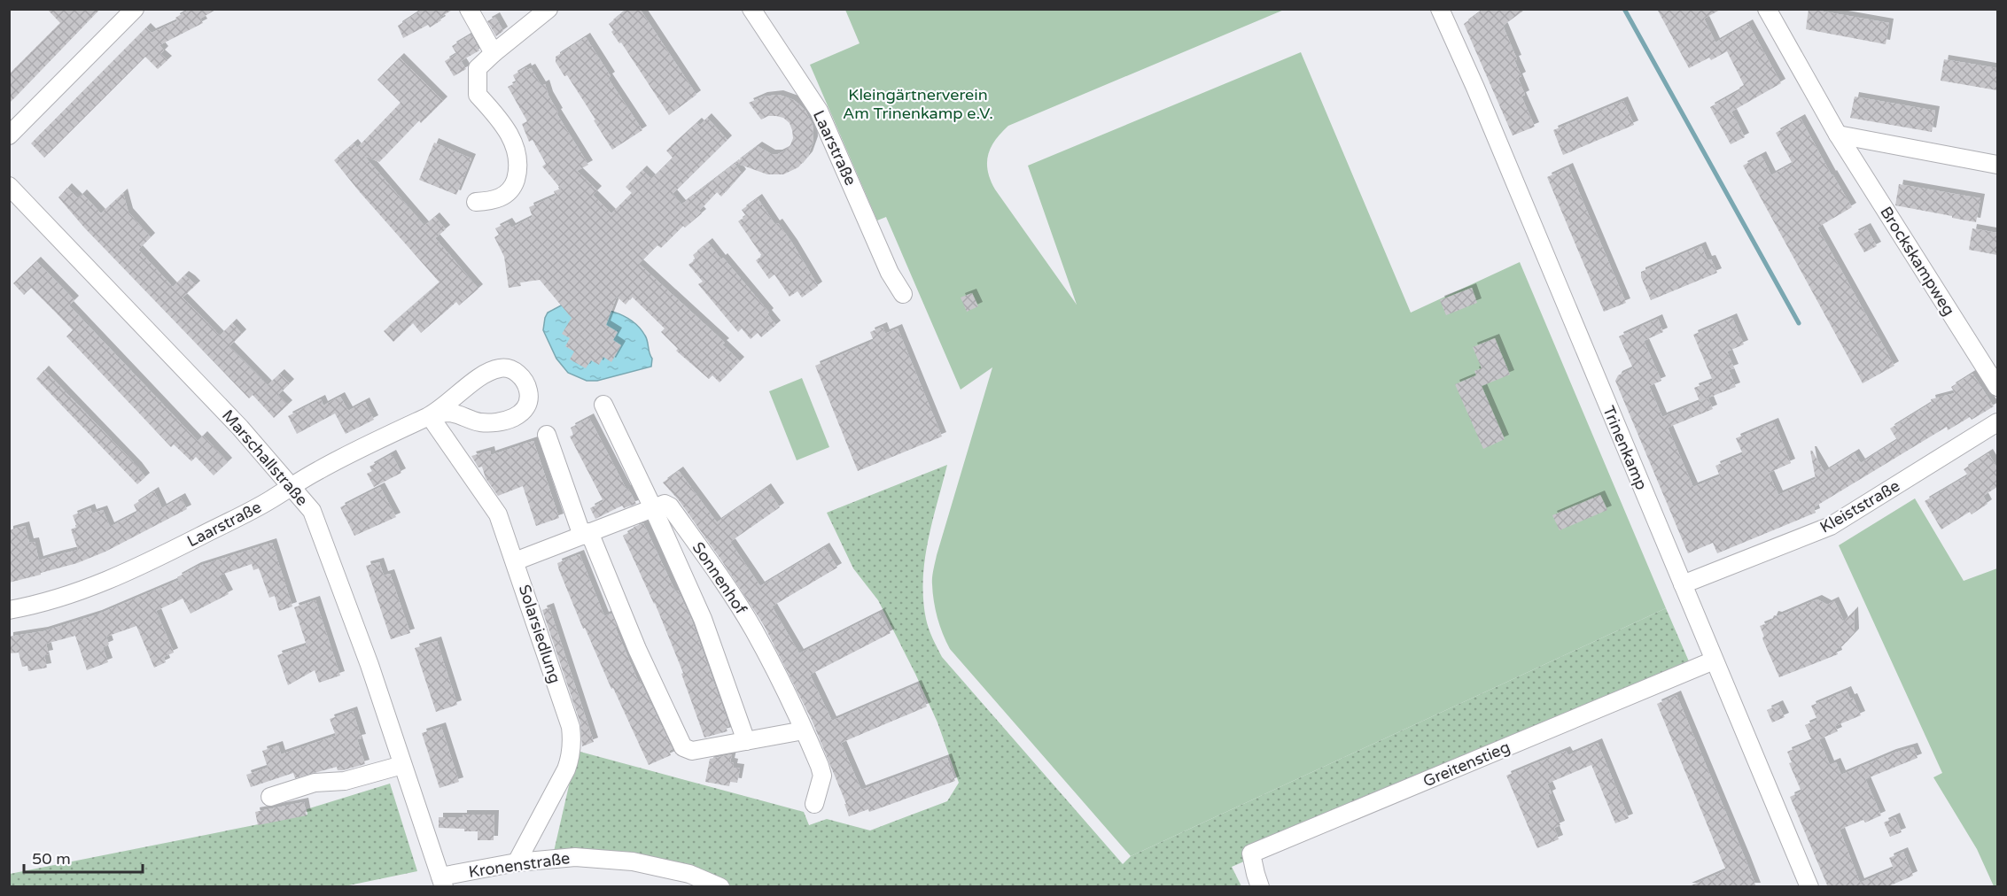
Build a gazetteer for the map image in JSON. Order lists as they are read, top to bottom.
{
  "streets": {
    "street": [
      "Laarstraße",
      "Brockskampweg",
      "Trinenkamp",
      "Marschallstraße",
      "Kleiststraße",
      "Sonnenhof",
      "Solarsiedlung",
      "Greitenstieg",
      "Kronenstraße"
    ]
  },
  "crossings": [
    ["Laarstraße", "Marschallstraße"],
    ["Laarstraße", "Solarsiedlung"],
    ["Trinenkamp", "Kleiststraße"],
    ["Trinenkamp", "Greitenstieg"],
    ["Marschallstraße", "Kronenstraße"],
    ["Solarsiedlung", "Kronenstraße"]
  ],
  "parks": ["Kleingärtnerverein Am Trinenkamp e.V."],
  "scale_bar": "50 m"
}
